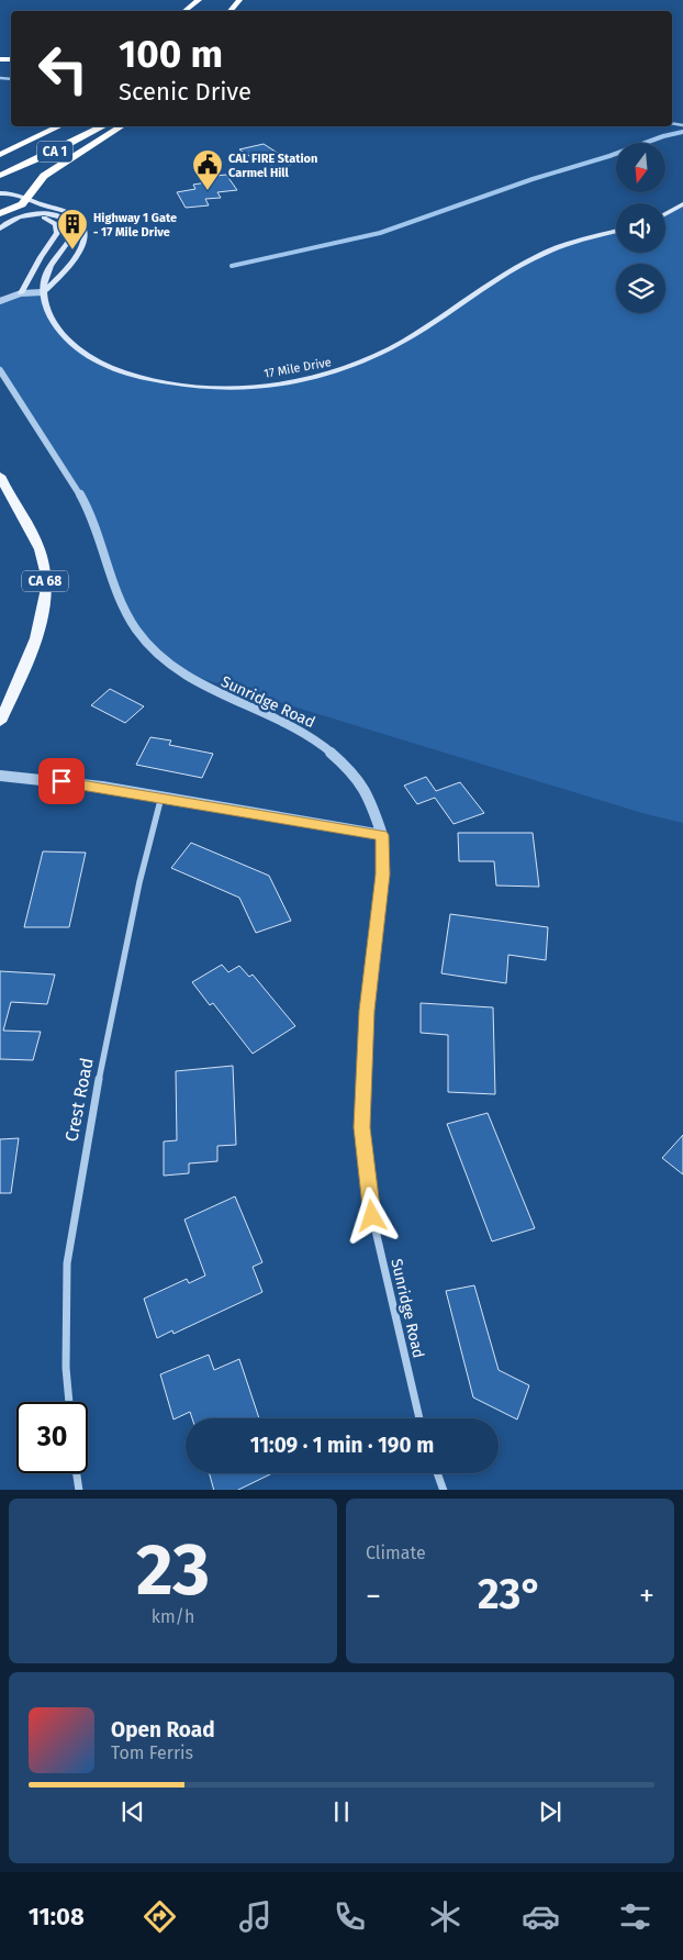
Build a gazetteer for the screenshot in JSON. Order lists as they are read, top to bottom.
{
  "streets": {
    "highway": ["CA 1"],
    "main road": ["17 Mile Drive", "CA 68"],
    "street": ["Sunridge Road", "Crest Road"]
  },
  "places": {
    "public building": ["CAL FIRE Station Carmel Hill"],
    "building": ["Highway 1 Gate - 17 Mile Drive"]
  },
  "north": "bottom",
  "page": {
    "turn": ["100 m", "Scenic Drive"],
    "limit": "30",
    "trip": "11:09 · 1 min · 190 m",
    "tile": [
      ["23", "km/h"],
      "Climate"
    ],
    "heat": ["−", "23°", "+"],
    "song": ["Open Road", "Tom Ferris"],
    "tabs": "11:08"
  }
}
